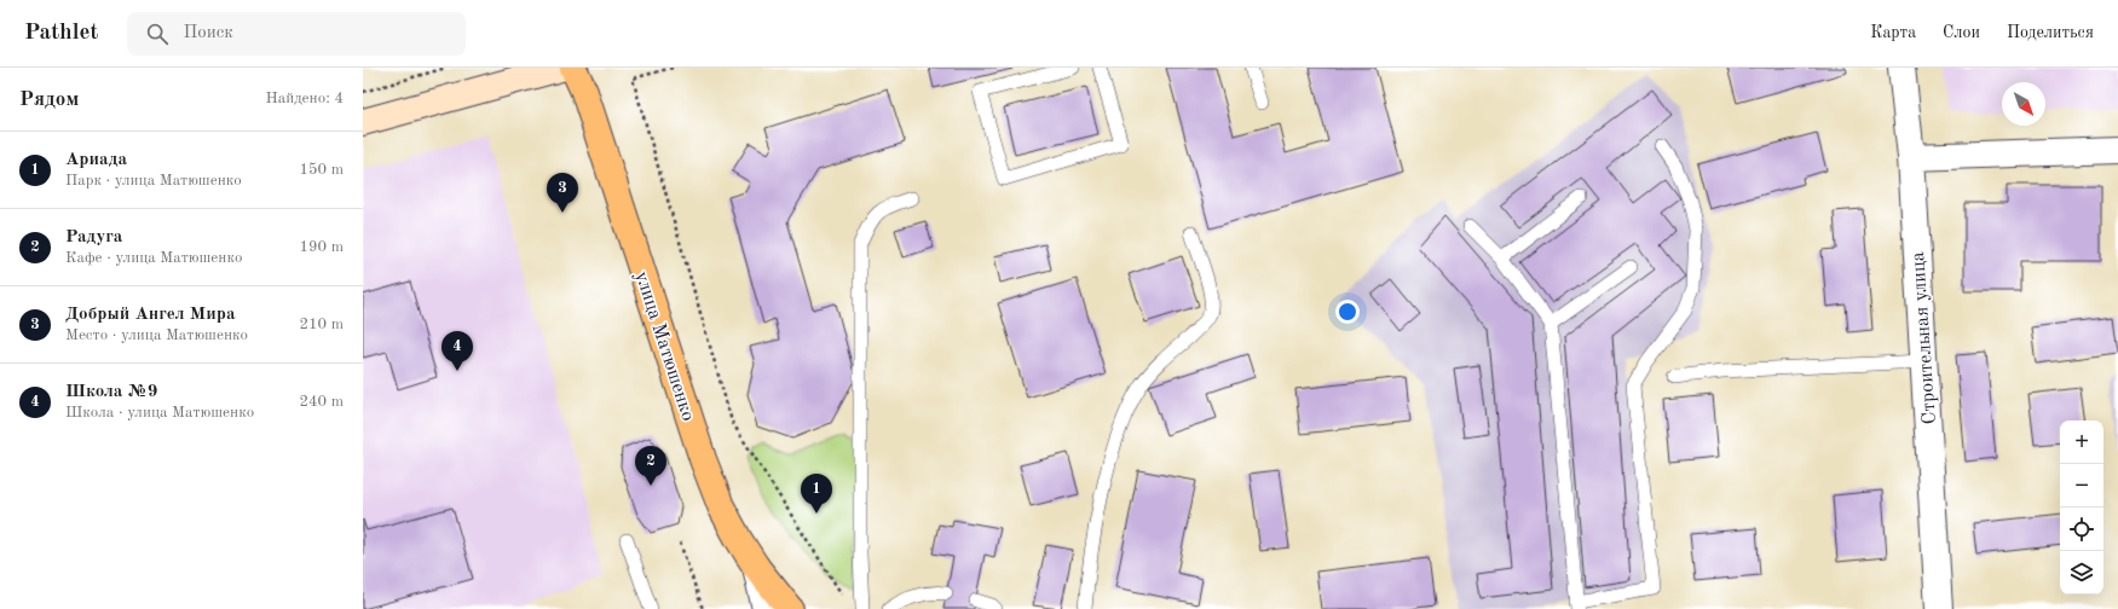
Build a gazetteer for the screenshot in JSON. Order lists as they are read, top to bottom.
{
  "streets": {
    "main road": ["улица Матюшенко"],
    "street": ["Строительная улица"]
  },
  "north": "bottom right",
  "page": {
    "header": "Pathlet",
    "search": "Поиск",
    "nav": ["Карта", "Слои", "Поделиться"],
    "heading": ["Рядом", "Найдено: 4"],
    "list": [
      {
        "mark": "1",
        "name": "Ариада",
        "note": "Парк · улица Матюшенко",
        "value": "150 m"
      },
      {
        "mark": "2",
        "name": "Радуга",
        "note": "Кафе · улица Матюшенко",
        "value": "190 m"
      },
      {
        "mark": "3",
        "name": "Добрый Ангел Мира",
        "note": "Место · улица Матюшенко",
        "value": "210 m"
      },
      {
        "mark": "4",
        "name": "Школа №9",
        "note": "Школа · улица Матюшенко",
        "value": "240 m"
      }
    ],
    "pins": [
      "3",
      "4",
      "2",
      "1"
    ],
    "map_buttons": ["+", "−"]
  }
}
